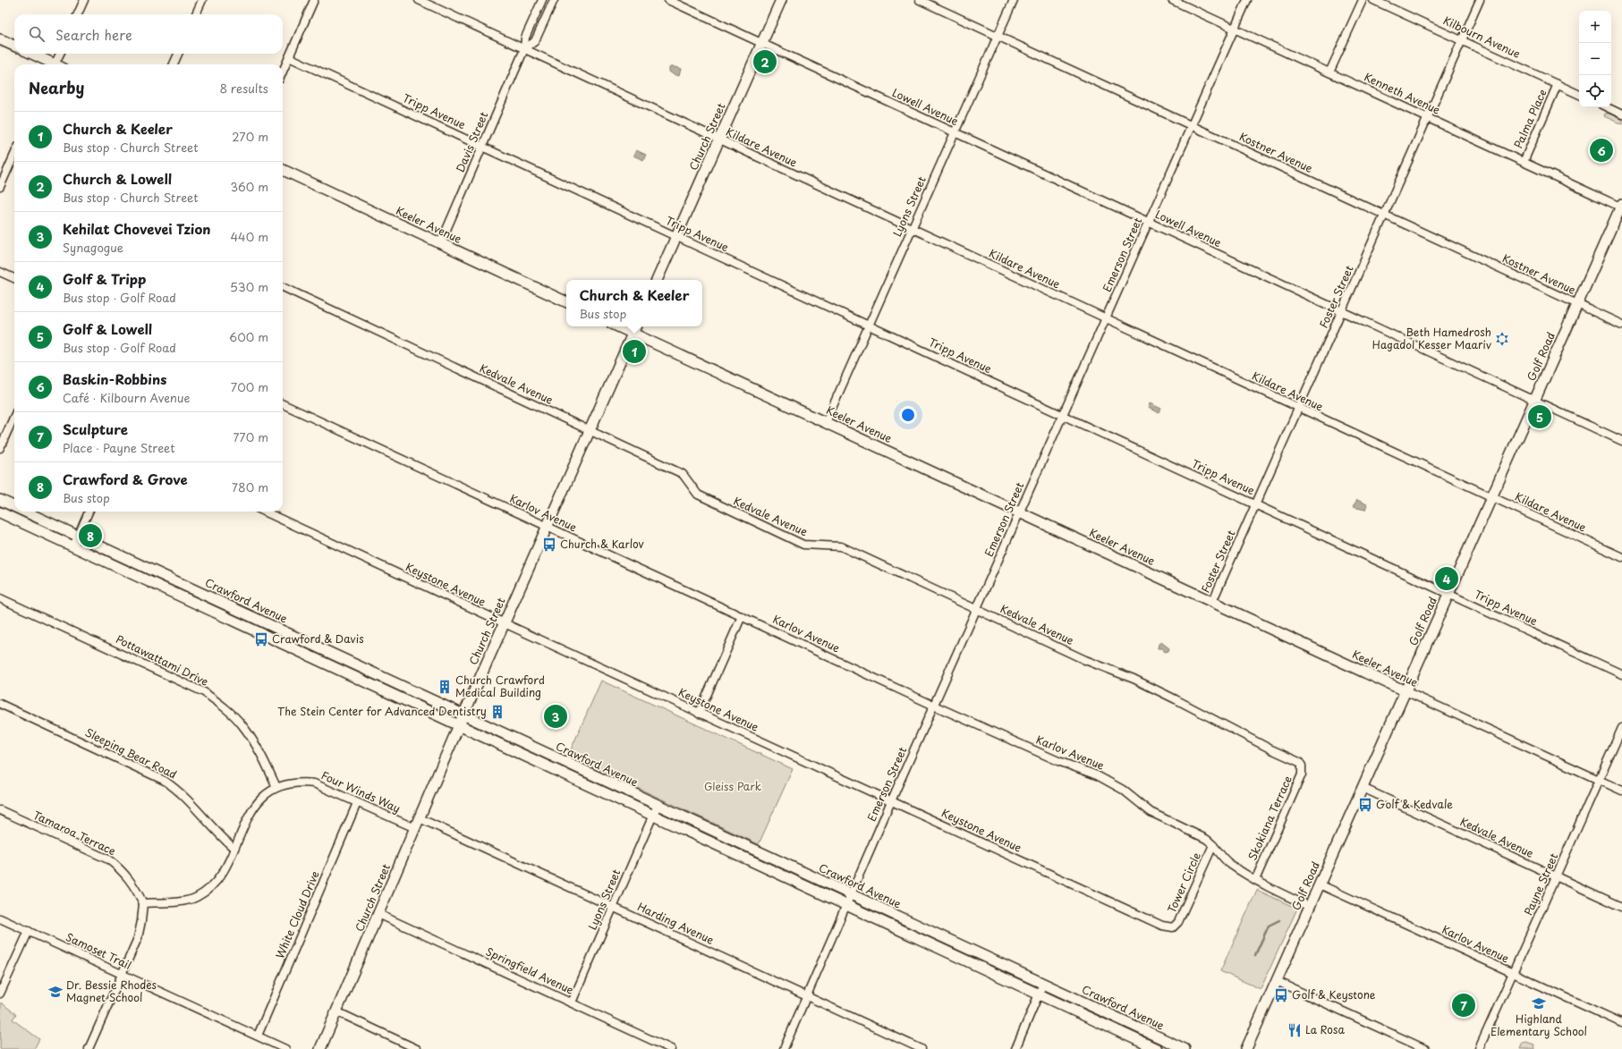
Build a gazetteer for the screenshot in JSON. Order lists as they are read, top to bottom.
{
  "streets": {
    "main road": [
      "Church Street",
      "Keeler Avenue",
      "Golf Road",
      "Crawford Avenue"
    ],
    "street": [
      "Kilbourn Avenue",
      "Kenneth Avenue",
      "Lowell Avenue",
      "Tripp Avenue",
      "Palma Place",
      "Davis Street",
      "Kildare Avenue",
      "Kostner Avenue",
      "Lyons Street",
      "Emerson Street",
      "Foster Street",
      "Kedvale Avenue",
      "Karlov Avenue",
      "Keystone Avenue",
      "Pottawattami Drive",
      "Sleeping Bear Road",
      "Four Winds Way",
      "Skokiana Terrace",
      "Tamaroa Terrace",
      "Tower Circle",
      "Payne Street",
      "White Cloud Drive",
      "Harding Avenue",
      "Samoset Trail",
      "Springfield Avenue"
    ]
  },
  "crossings": [
    ["Kilbourn Avenue", "Palma Place"],
    ["Kilbourn Avenue", "Foster Street"],
    ["Kenneth Avenue", "Palma Place"],
    ["Kenneth Avenue", "Emerson Street"],
    ["Kenneth Avenue", "Foster Street"],
    ["Kenneth Avenue", "Golf Road"],
    ["Lowell Avenue", "Church Street"],
    ["Lowell Avenue", "Lyons Street"],
    ["Lowell Avenue", "Emerson Street"],
    ["Lowell Avenue", "Foster Street"],
    ["Lowell Avenue", "Golf Road"],
    ["Tripp Avenue", "Church Street"],
    ["Tripp Avenue", "Davis Street"],
    ["Tripp Avenue", "Lyons Street"],
    ["Tripp Avenue", "Emerson Street"],
    ["Tripp Avenue", "Foster Street"],
    ["Tripp Avenue", "Golf Road"],
    ["Church Street", "Kildare Avenue"],
    ["Church Street", "Keeler Avenue"],
    ["Church Street", "Kedvale Avenue"],
    ["Church Street", "Karlov Avenue"],
    ["Church Street", "Keystone Avenue"],
    ["Church Street", "Crawford Avenue"],
    ["Church Street", "Four Winds Way"],
    ["Church Street", "Harding Avenue"],
    ["Church Street", "Springfield Avenue"],
    ["Davis Street", "Kildare Avenue"],
    ["Davis Street", "Keeler Avenue"],
    ["Kildare Avenue", "Lyons Street"],
    ["Kildare Avenue", "Emerson Street"],
    ["Kildare Avenue", "Foster Street"],
    ["Kildare Avenue", "Golf Road"],
    ["Kostner Avenue", "Lyons Street"],
    ["Kostner Avenue", "Emerson Street"],
    ["Kostner Avenue", "Foster Street"],
    ["Kostner Avenue", "Golf Road"],
    ["Lyons Street", "Keeler Avenue"],
    ["Lyons Street", "Crawford Avenue"],
    ["Lyons Street", "Harding Avenue"],
    ["Lyons Street", "Springfield Avenue"],
    ["Keeler Avenue", "Emerson Street"],
    ["Keeler Avenue", "Foster Street"],
    ["Keeler Avenue", "Golf Road"],
    ["Keeler Avenue", "Payne Street"],
    ["Emerson Street", "Kedvale Avenue"],
    ["Emerson Street", "Karlov Avenue"],
    ["Emerson Street", "Keystone Avenue"],
    ["Emerson Street", "Crawford Avenue"],
    ["Emerson Street", "Harding Avenue"],
    ["Golf Road", "Kedvale Avenue"],
    ["Golf Road", "Karlov Avenue"],
    ["Kedvale Avenue", "Skokiana Terrace"],
    ["Kedvale Avenue", "Payne Street"],
    ["Karlov Avenue", "Skokiana Terrace"],
    ["Karlov Avenue", "Tower Circle"],
    ["Karlov Avenue", "Payne Street"],
    ["Keystone Avenue", "Tower Circle"],
    ["Pottawattami Drive", "Four Winds Way"],
    ["Sleeping Bear Road", "Four Winds Way"],
    ["Four Winds Way", "Tamaroa Terrace"],
    ["Four Winds Way", "White Cloud Drive"],
    ["White Cloud Drive", "Samoset Trail"]
  ],
  "parks": ["Gleiss Park"],
  "places": {
    "synagogue": ["Beth Hamedrosh Hagadol Kesser Maariv"],
    "bus stop": [
      "Church & Karlov",
      "Crawford & Davis",
      "Golf & Kedvale",
      "Golf & Keystone"
    ],
    "building": ["Church Crawford Medical Building", "The Stein Center for Advanced Dentistry"],
    "school or university": ["Dr. Bessie Rhodes Magnet School", "Highland Elementary School"],
    "restaurant": ["La Rosa"]
  },
  "page": {
    "map_buttons": ["+", "−"],
    "search": "Search here",
    "pins": [
      "2",
      "6",
      "1",
      "5",
      "8",
      "4",
      "3",
      "7"
    ],
    "heading": ["Nearby", "8 results"],
    "list": [
      {
        "mark": "1",
        "name": "Church & Keeler",
        "note": "Bus stop · Church Street",
        "value": "270 m"
      },
      {
        "mark": "2",
        "name": "Church & Lowell",
        "note": "Bus stop · Church Street",
        "value": "360 m"
      },
      {
        "mark": "3",
        "name": "Kehilat Chovevei Tzion",
        "note": "Synagogue",
        "value": "440 m"
      },
      {
        "mark": "4",
        "name": "Golf & Tripp",
        "note": "Bus stop · Golf Road",
        "value": "530 m"
      },
      {
        "mark": "5",
        "name": "Golf & Lowell",
        "note": "Bus stop · Golf Road",
        "value": "600 m"
      },
      {
        "mark": "6",
        "name": "Baskin-Robbins",
        "note": "Café · Kilbourn Avenue",
        "value": "700 m"
      },
      {
        "mark": "7",
        "name": "Sculpture",
        "note": "Place · Payne Street",
        "value": "770 m"
      },
      {
        "mark": "8",
        "name": "Crawford & Grove",
        "note": "Bus stop",
        "value": "780 m"
      }
    ],
    "popup": ["Church & Keeler", "Bus stop"]
  }
}
